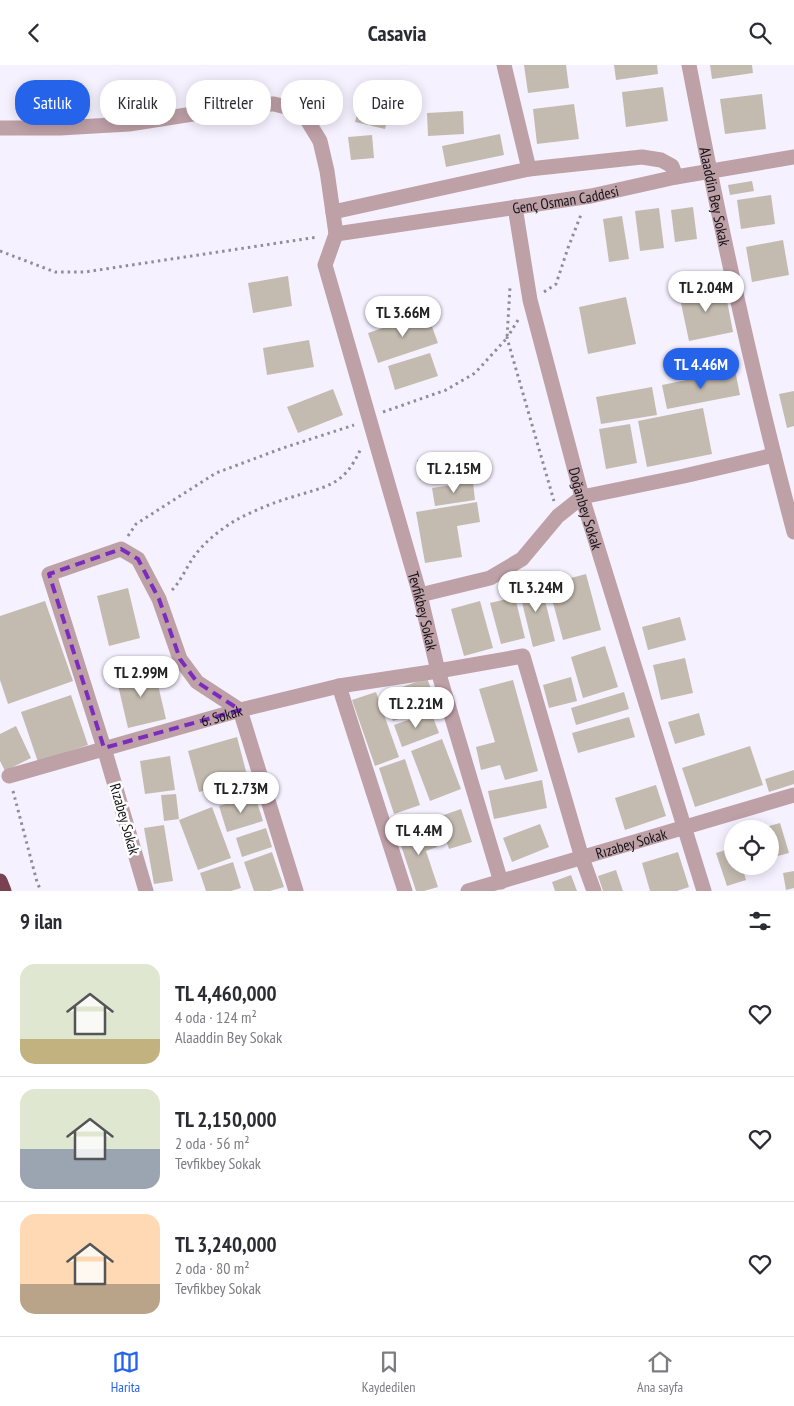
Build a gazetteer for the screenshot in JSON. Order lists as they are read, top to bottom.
{
  "streets": {
    "street": [
      "Alaaddin Bey Sokak",
      "Genç Osman Caddesi",
      "Doğanbey Sokak",
      "Tevfikbey Sokak",
      "6. Sokak",
      "Rızabey Sokak"
    ]
  },
  "crossings": [
    ["Alaaddin Bey Sokak", "Genç Osman Caddesi"],
    ["Genç Osman Caddesi", "Doğanbey Sokak"],
    ["Genç Osman Caddesi", "Tevfikbey Sokak"],
    ["Doğanbey Sokak", "Rızabey Sokak"],
    ["Tevfikbey Sokak", "6. Sokak"],
    ["Tevfikbey Sokak", "Rızabey Sokak"],
    ["6. Sokak", "Rızabey Sokak"]
  ],
  "page": {
    "header": "Casavia",
    "chip": [
      "Satılık",
      "Kiralık",
      "Filtreler",
      "Yeni",
      "Daire"
    ],
    "price": [
      "TL 2.04M",
      "TL 3.66M",
      "TL 4.46M",
      "TL 2.15M",
      "TL 3.24M",
      "TL 2.99M",
      "TL 2.21M",
      "TL 2.73M",
      "TL 4.4M"
    ],
    "heading": "9 ilan",
    "list": [
      {
        "name": "TL 4,460,000",
        "note": "4 oda · 124 m² · Alaaddin Bey Sokak"
      },
      {
        "name": "TL 2,150,000",
        "note": "2 oda · 56 m² · Tevfikbey Sokak"
      },
      {
        "name": "TL 3,240,000",
        "note": "2 oda · 80 m² · Tevfikbey Sokak"
      }
    ],
    "tabs": ["Harita", "Kaydedilen", "Ana sayfa"]
  }
}
